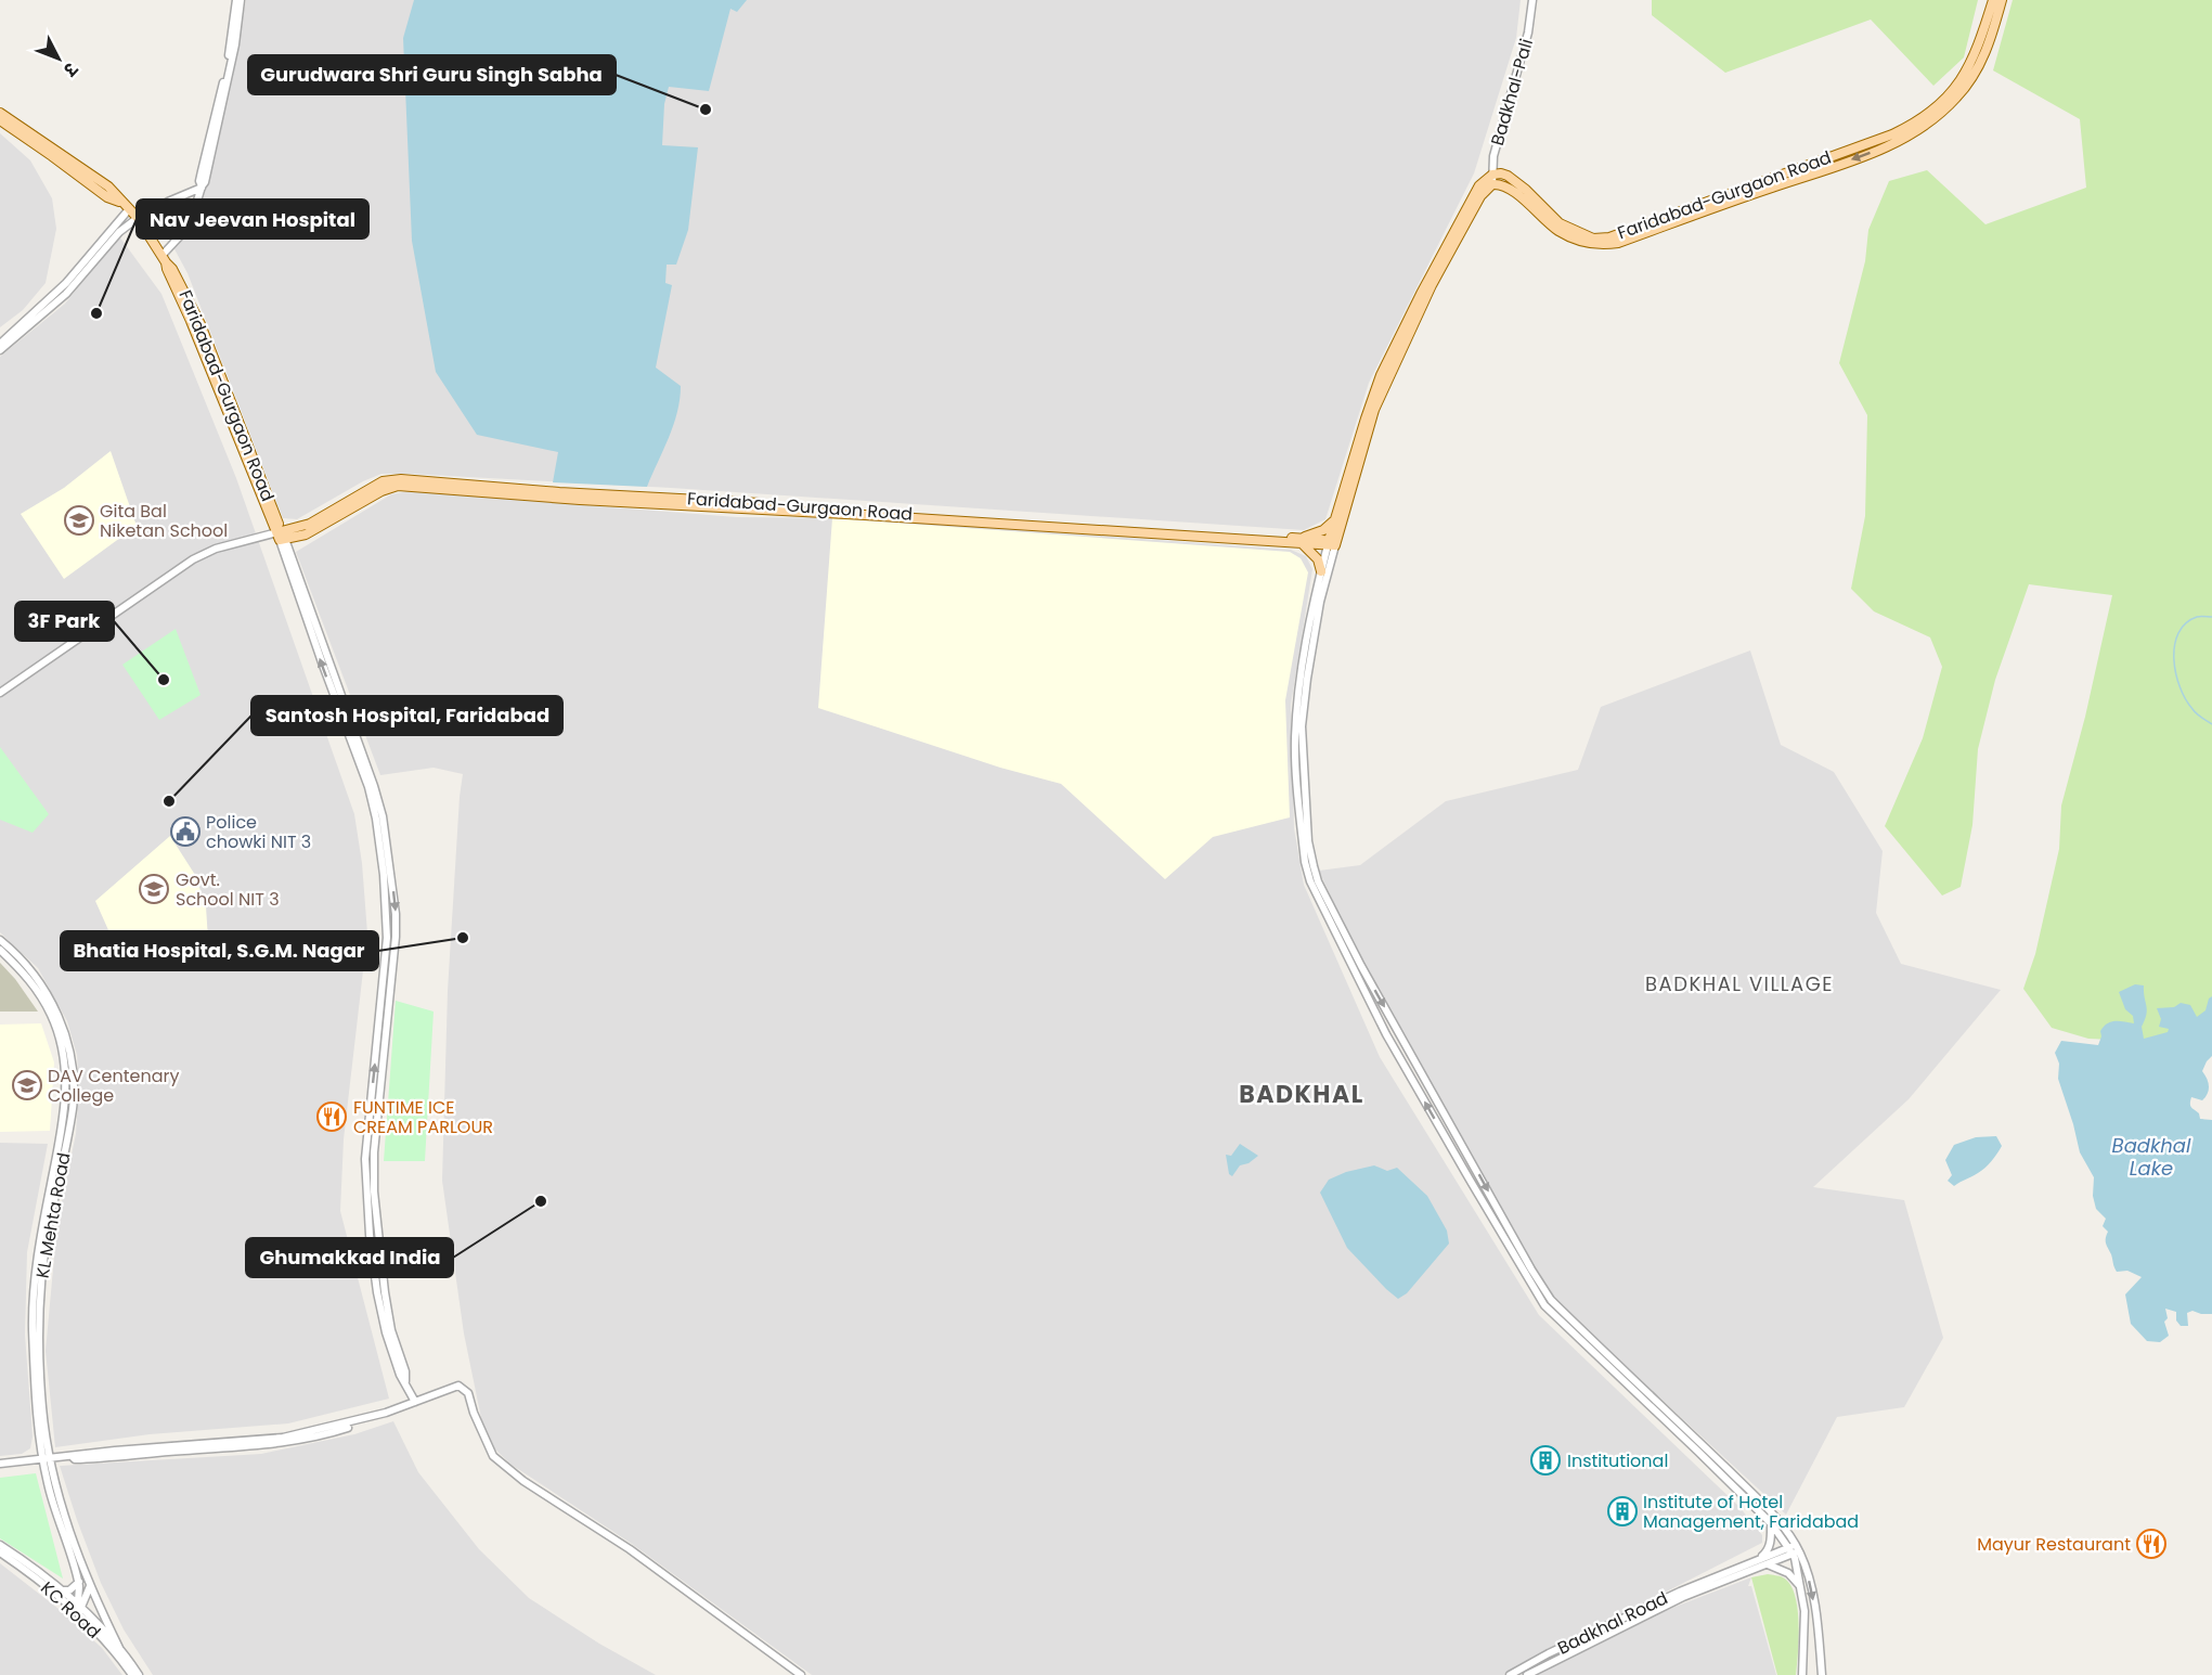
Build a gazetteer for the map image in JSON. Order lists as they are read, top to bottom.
{
  "streets": {
    "main road": ["Faridabad-Gurgaon Road"],
    "street": [
      "Badkhal-Pali",
      "KL Mehta Road",
      "KC Road",
      "Badkhal Road"
    ]
  },
  "crossings": [
    ["Badkhal-Pali", "Faridabad-Gurgaon Road"],
    ["KL Mehta Road", "KC Road"]
  ],
  "districts": ["BADKHAL VILLAGE", "BADKHAL"],
  "water": ["Badkhal Lake"],
  "places": {
    "other": [
      "Gurudwara Shri Guru Singh Sabha",
      "Nav Jeevan Hospital",
      "3F Park",
      "Santosh Hospital, Faridabad",
      "Bhatia Hospital, S.G.M. Nagar",
      "Ghumakkad India"
    ],
    "school or university": ["Gita Bal Niketan School", "Govt. School NIT 3", "DAV Centenary College"],
    "public building": ["Police chowki NIT 3"],
    "restaurant": ["FUNTIME ICE CREAM PARLOUR", "Mayur Restaurant"],
    "building": ["Institutional", "Institute of Hotel Management, Faridabad"]
  },
  "north": "bottom right"
}
